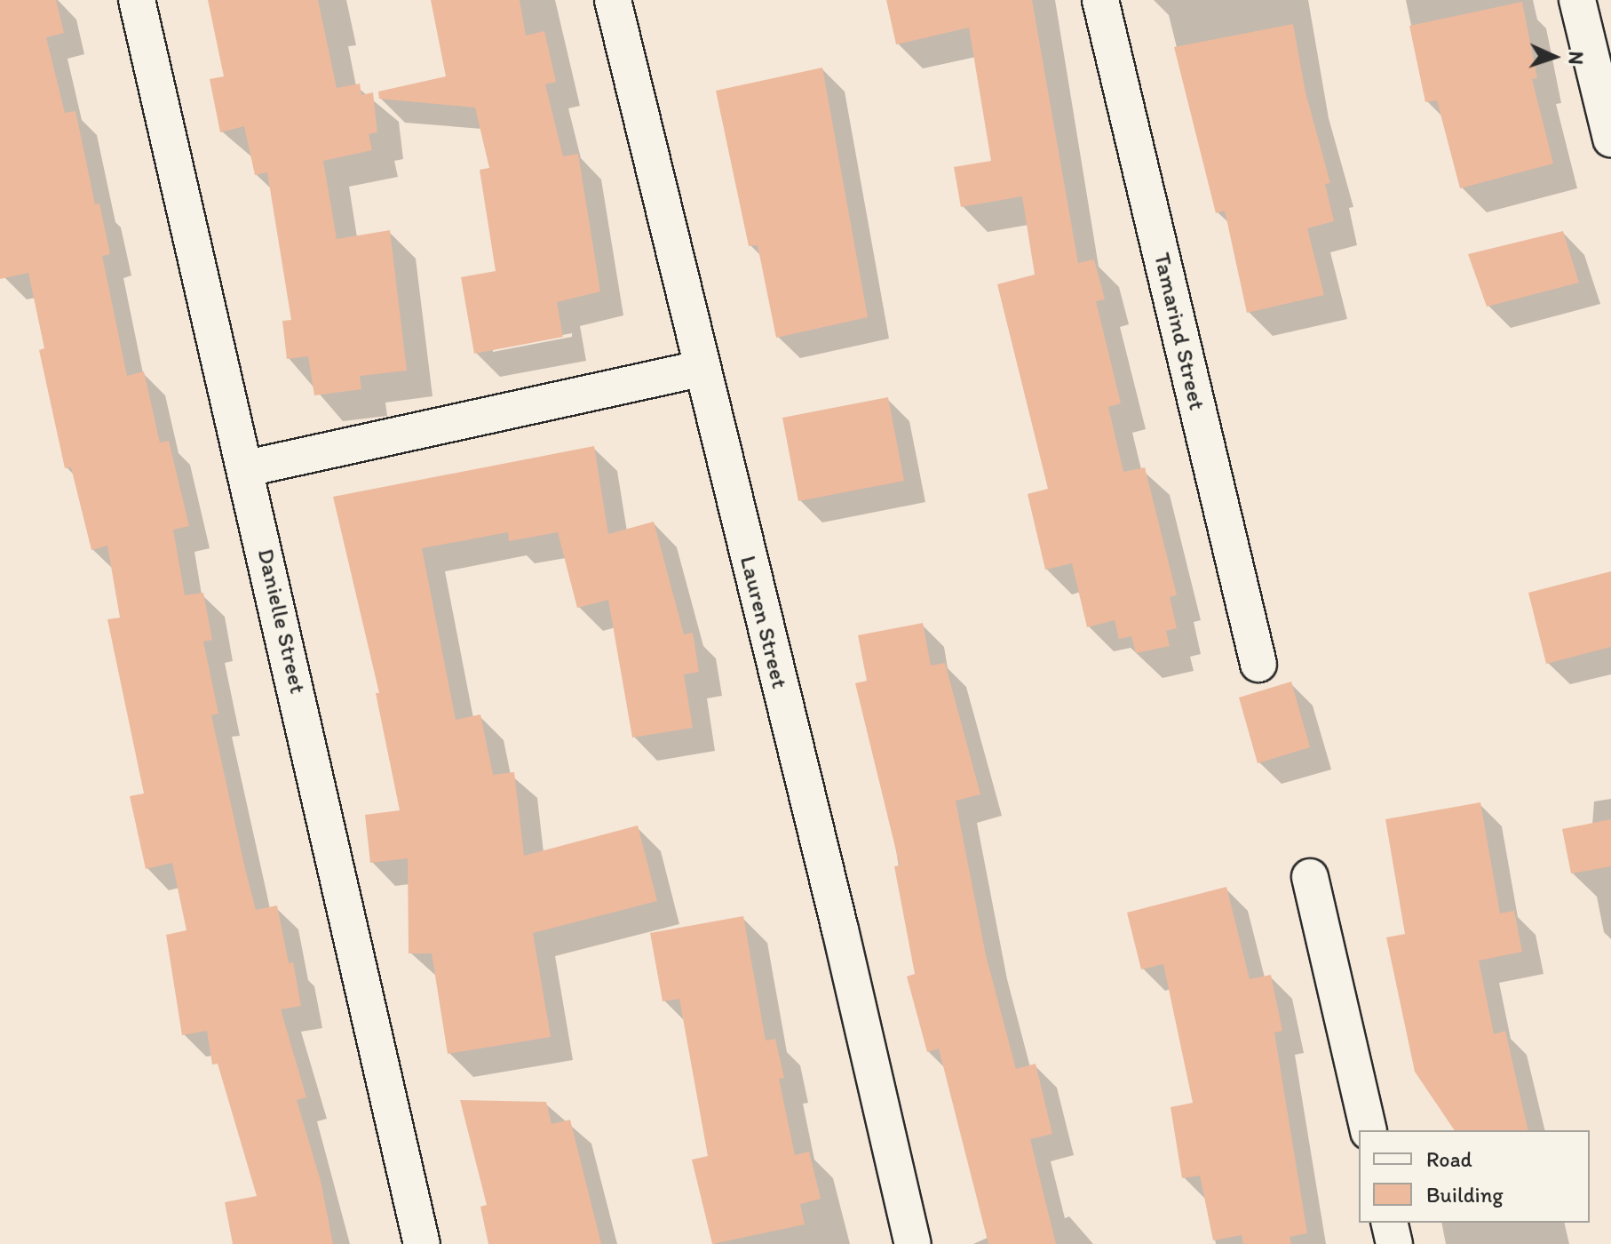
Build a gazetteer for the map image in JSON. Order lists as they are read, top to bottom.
{
  "streets": {
    "street": ["Tamarind Street", "Danielle Street", "Lauren Street"]
  },
  "legend": ["Road", "Building"],
  "north": "right"
}
